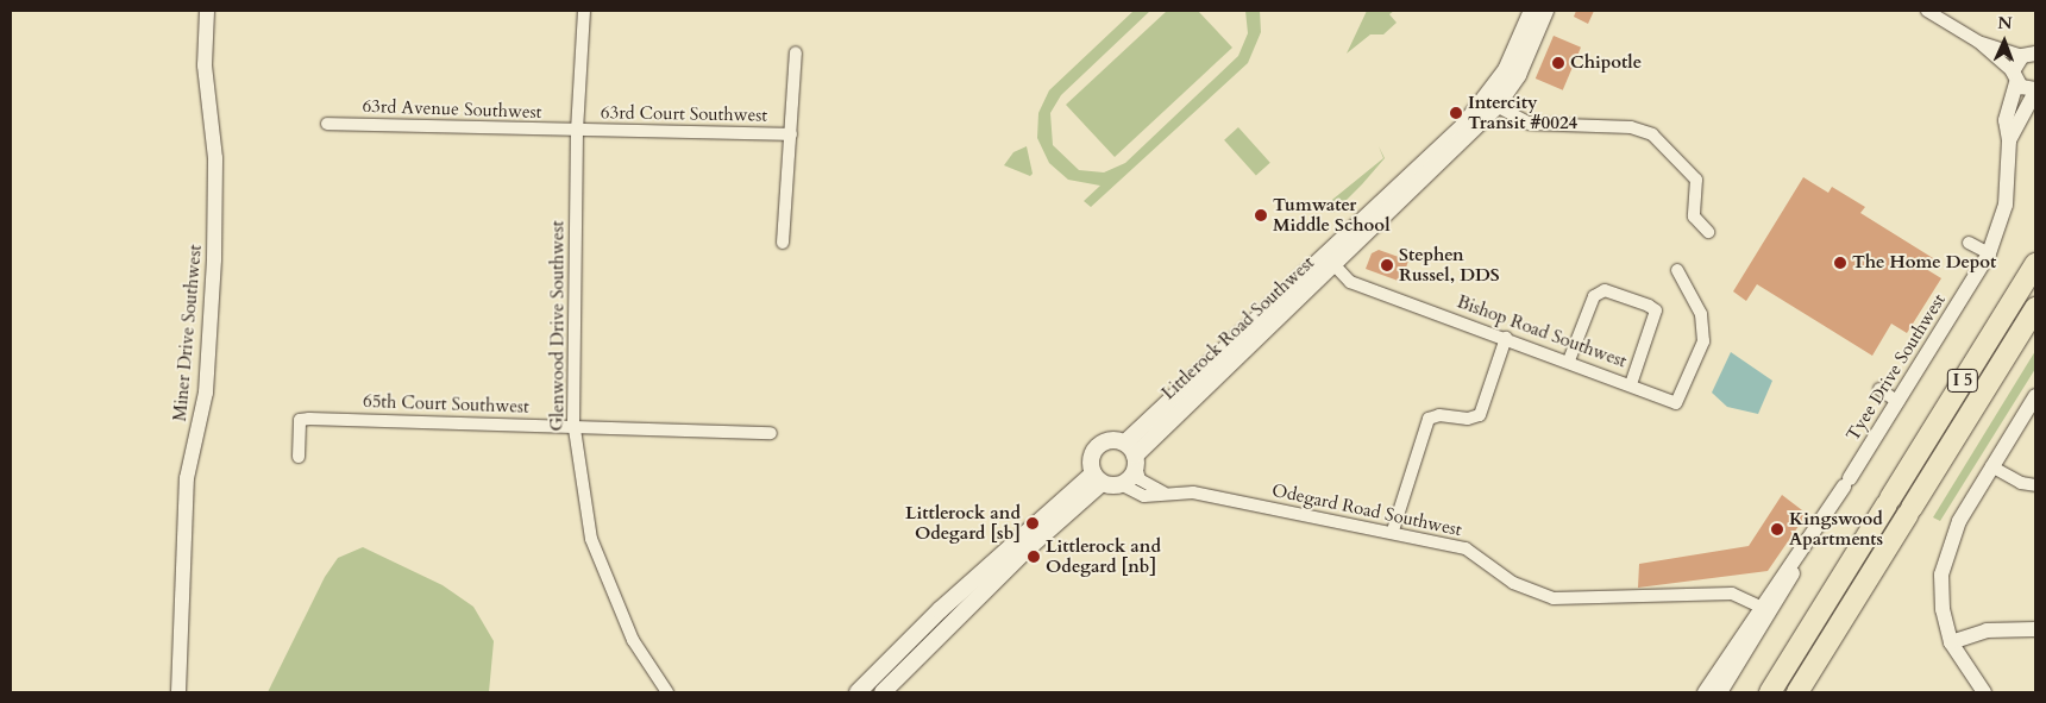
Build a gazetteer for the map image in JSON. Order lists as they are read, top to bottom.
{
  "streets": {
    "highway": ["I 5"],
    "main road": ["Littlerock Road Southwest"],
    "street": [
      "63rd Avenue Southwest",
      "63rd Court Southwest",
      "Glenwood Drive Southwest",
      "Bishop Road Southwest",
      "Miner Drive Southwest",
      "Tyee Drive Southwest",
      "65th Court Southwest",
      "Odegard Road Southwest"
    ]
  },
  "crossings": [
    ["63rd Avenue Southwest", "63rd Court Southwest"],
    ["63rd Avenue Southwest", "Glenwood Drive Southwest"],
    ["63rd Court Southwest", "Glenwood Drive Southwest"],
    ["Glenwood Drive Southwest", "65th Court Southwest"],
    ["Littlerock Road Southwest", "Bishop Road Southwest"],
    ["Littlerock Road Southwest", "Odegard Road Southwest"]
  ],
  "places": [
    "Chipotle",
    "Intercity Transit #0024",
    "Tumwater Middle School",
    "The Home Depot",
    "Stephen Russel, DDS",
    "Littlerock and Odegard [sb]",
    "Kingswood Apartments",
    "Littlerock and Odegard [nb]"
  ],
  "north": "top"
}
